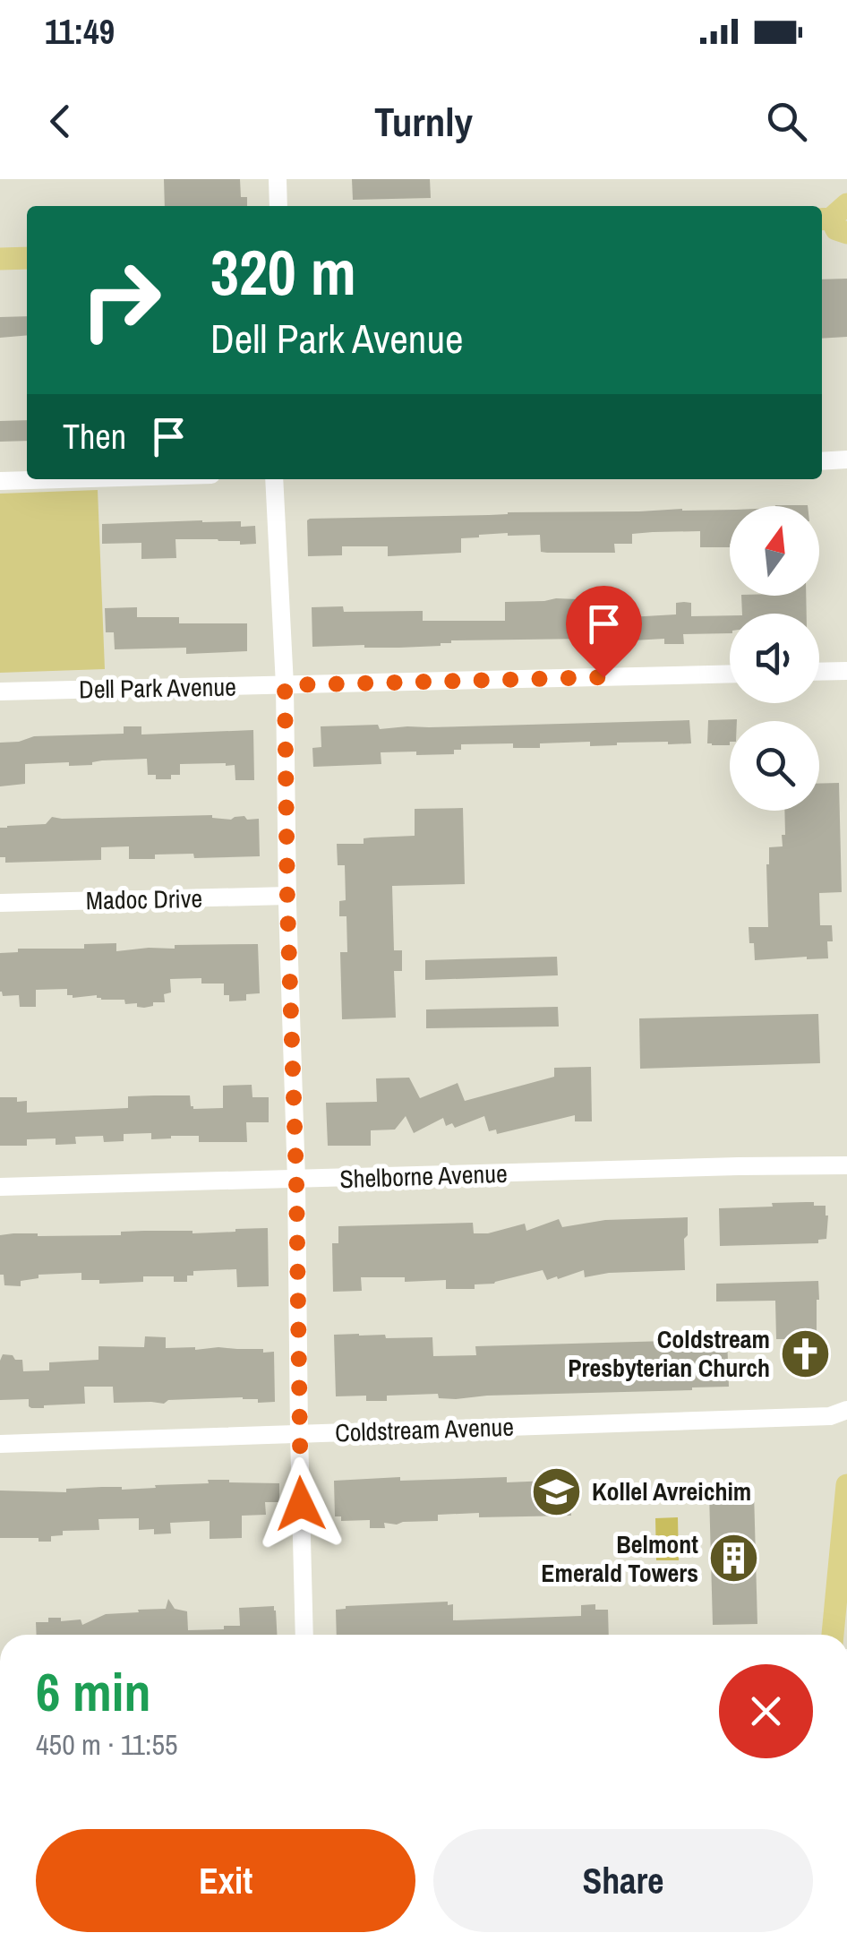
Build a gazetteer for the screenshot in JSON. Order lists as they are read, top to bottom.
{
  "streets": {
    "street": [
      "Dell Park Avenue",
      "Madoc Drive",
      "Shelborne Avenue",
      "Coldstream Avenue"
    ]
  },
  "places": {
    "church": ["Coldstream Presbyterian Church"],
    "school or university": ["Kollel Avreichim"],
    "building": ["Belmont Emerald Towers"]
  },
  "north": "top",
  "page": {
    "status": "11:49",
    "header": "Turnly",
    "turn": ["320 m", "Dell Park Avenue"],
    "then": "Then",
    "heading": ["6 min", "450 m · 11:55"],
    "buttons": ["Exit", "Share"]
  }
}
